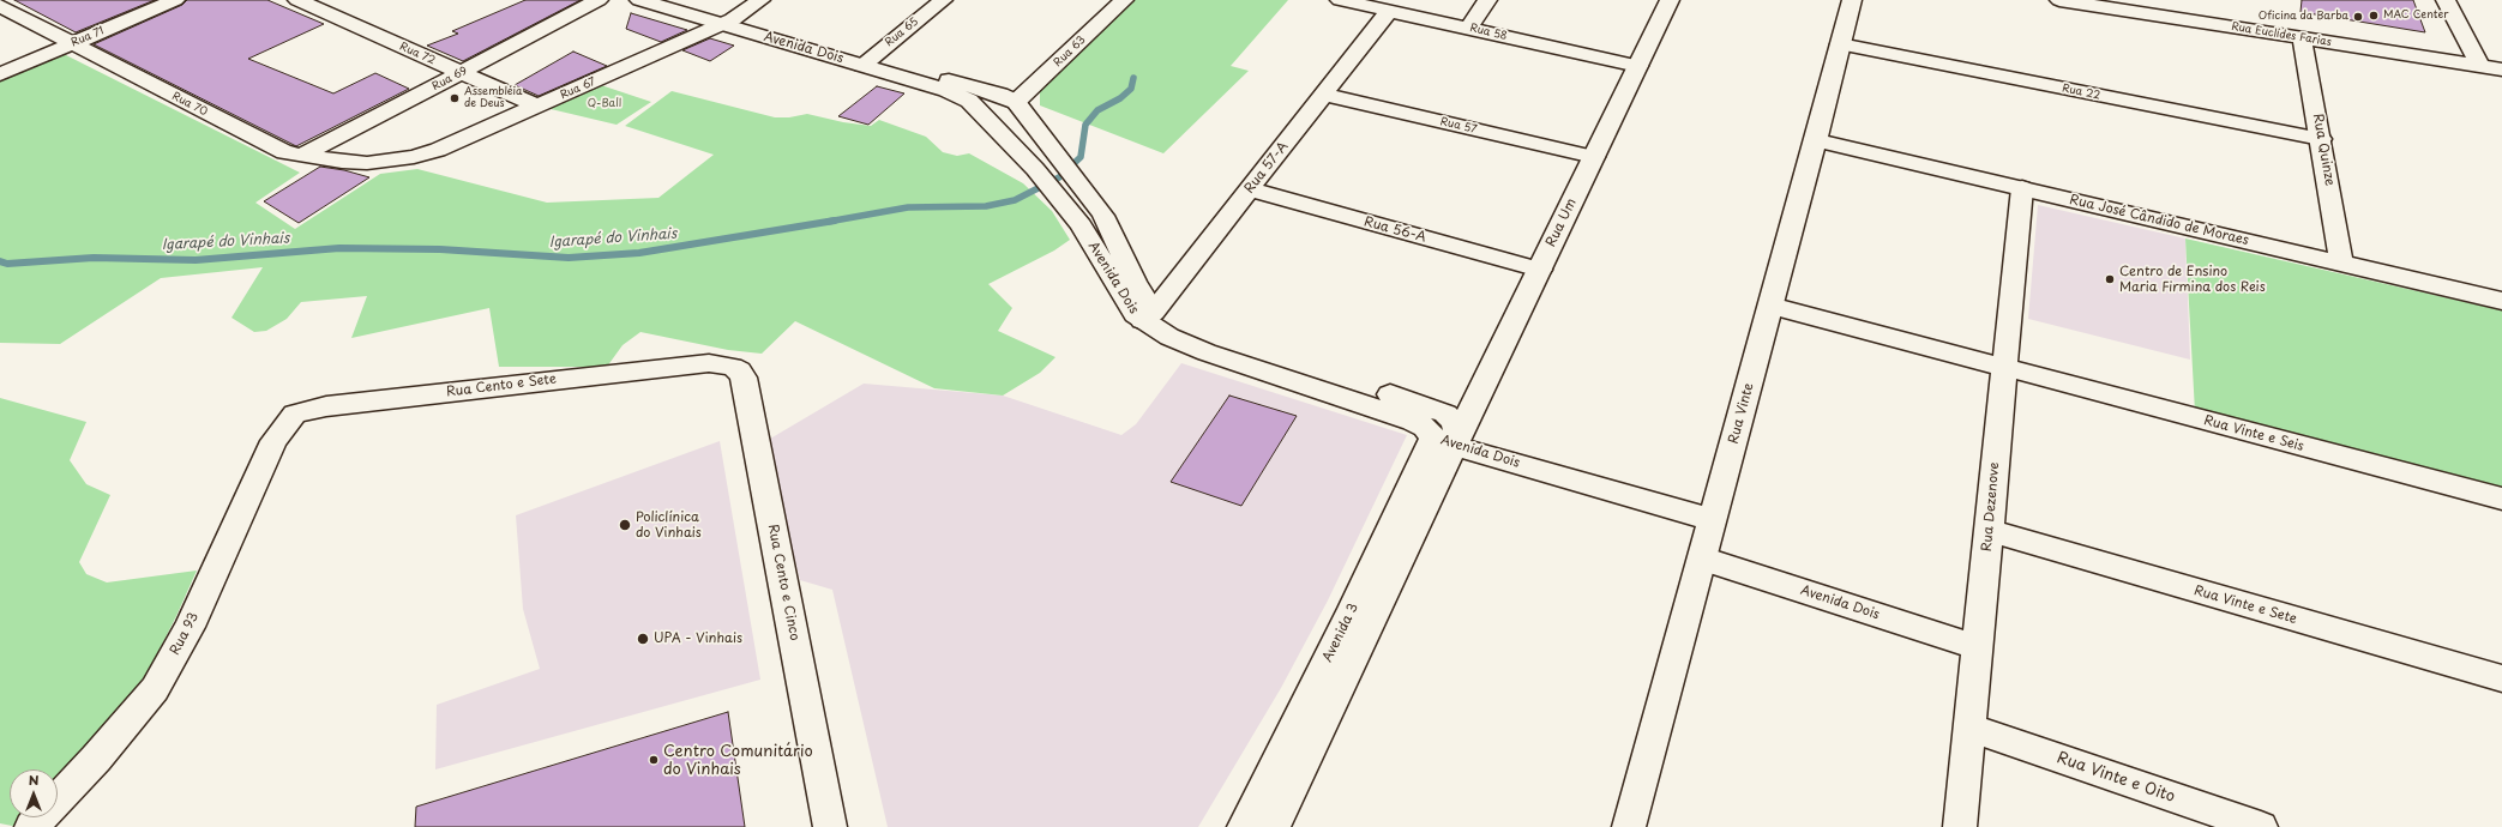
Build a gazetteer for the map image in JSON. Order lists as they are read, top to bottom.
{
  "streets": {
    "street": [
      "Rua 65",
      "Rua 58",
      "Rua Euclídes Farias",
      "Rua 71",
      "Avenida Dois",
      "Rua 63",
      "Rua 72",
      "Rua 69",
      "Rua 67",
      "Rua 22",
      "Rua 70",
      "Rua 57",
      "Rua Quinze",
      "Rua 57-A",
      "Rua José Cândido de Moraes",
      "Rua Um",
      "Rua 56-A",
      "Rua Cento e Sete",
      "Rua Vinte",
      "Rua Vinte e Seis",
      "Rua Dezenove",
      "Rua Cento e Cinco",
      "Rua Vinte e Sete",
      "Avenida 3",
      "Rua 93",
      "Rua Vinte e Oito"
    ]
  },
  "crossings": [
    ["Rua 65", "Avenida Dois"],
    ["Rua 58", "Rua 57-A"],
    ["Rua 58", "Rua Um"],
    ["Rua Euclídes Farias", "Rua Quinze"],
    ["Rua 71", "Rua 70"],
    ["Avenida Dois", "Rua 63"],
    ["Avenida Dois", "Rua 67"],
    ["Avenida Dois", "Rua 57-A"],
    ["Avenida Dois", "Rua Um"],
    ["Avenida Dois", "Rua Vinte"],
    ["Avenida Dois", "Rua Dezenove"],
    ["Avenida Dois", "Avenida 3"],
    ["Rua 72", "Rua 69"],
    ["Rua 72", "Rua 67"],
    ["Rua 69", "Rua 70"],
    ["Rua 67", "Rua 70"],
    ["Rua 22", "Rua Quinze"],
    ["Rua 22", "Rua Vinte"],
    ["Rua 57", "Rua 57-A"],
    ["Rua 57", "Rua Um"],
    ["Rua Quinze", "Rua José Cândido de Moraes"],
    ["Rua 57-A", "Rua 56-A"],
    ["Rua José Cândido de Moraes", "Rua Vinte"],
    ["Rua José Cândido de Moraes", "Rua Dezenove"],
    ["Rua Um", "Rua 56-A"],
    ["Rua Um", "Avenida 3"],
    ["Rua Cento e Sete", "Rua Cento e Cinco"],
    ["Rua Cento e Sete", "Rua 93"],
    ["Rua Vinte", "Rua Vinte e Seis"],
    ["Rua Vinte e Seis", "Rua Dezenove"],
    ["Rua Dezenove", "Rua Vinte e Sete"],
    ["Rua Dezenove", "Rua Vinte e Oito"]
  ],
  "water": ["Igarapé do Vinhais"],
  "parks": ["Q-Ball"],
  "places": [
    "MAC Center",
    "Oficina da Barba",
    "Assembléia de Deus",
    "Centro de Ensino Maria Firmina dos Reis",
    "Policlínica do Vinhais",
    "UPA - Vinhais",
    "Centro Comunitário do Vinhais"
  ],
  "north": "top"
}
